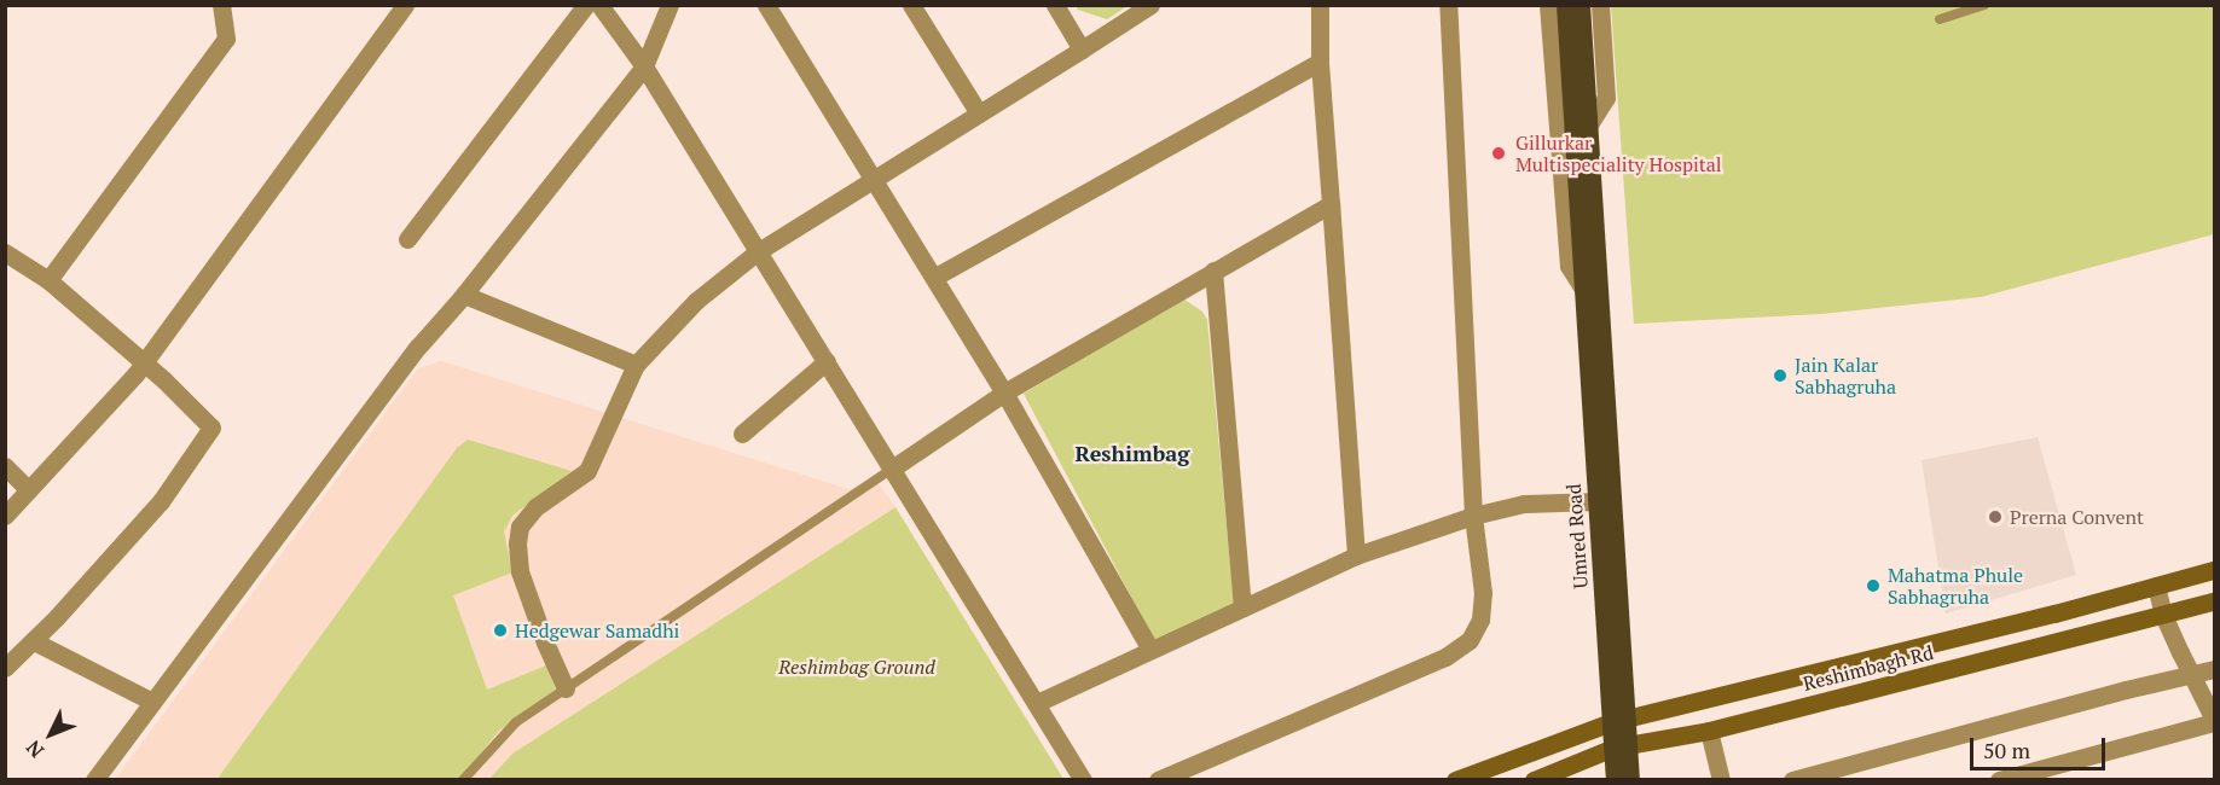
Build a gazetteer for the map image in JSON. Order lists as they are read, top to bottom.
{
  "streets": {
    "main road": ["Umred Road", "Reshimbagh Rd"]
  },
  "districts": ["Reshimbag"],
  "parks": ["Reshimbag Ground"],
  "places": [
    "Gillurkar Multispeciality Hospital",
    "Jain Kalar Sabhagruha",
    "Prerna Convent",
    "Mahatma Phule Sabhagruha",
    "Hedgewar Samadhi"
  ],
  "scale_bar": "50 m",
  "north": "bottom left"
}
